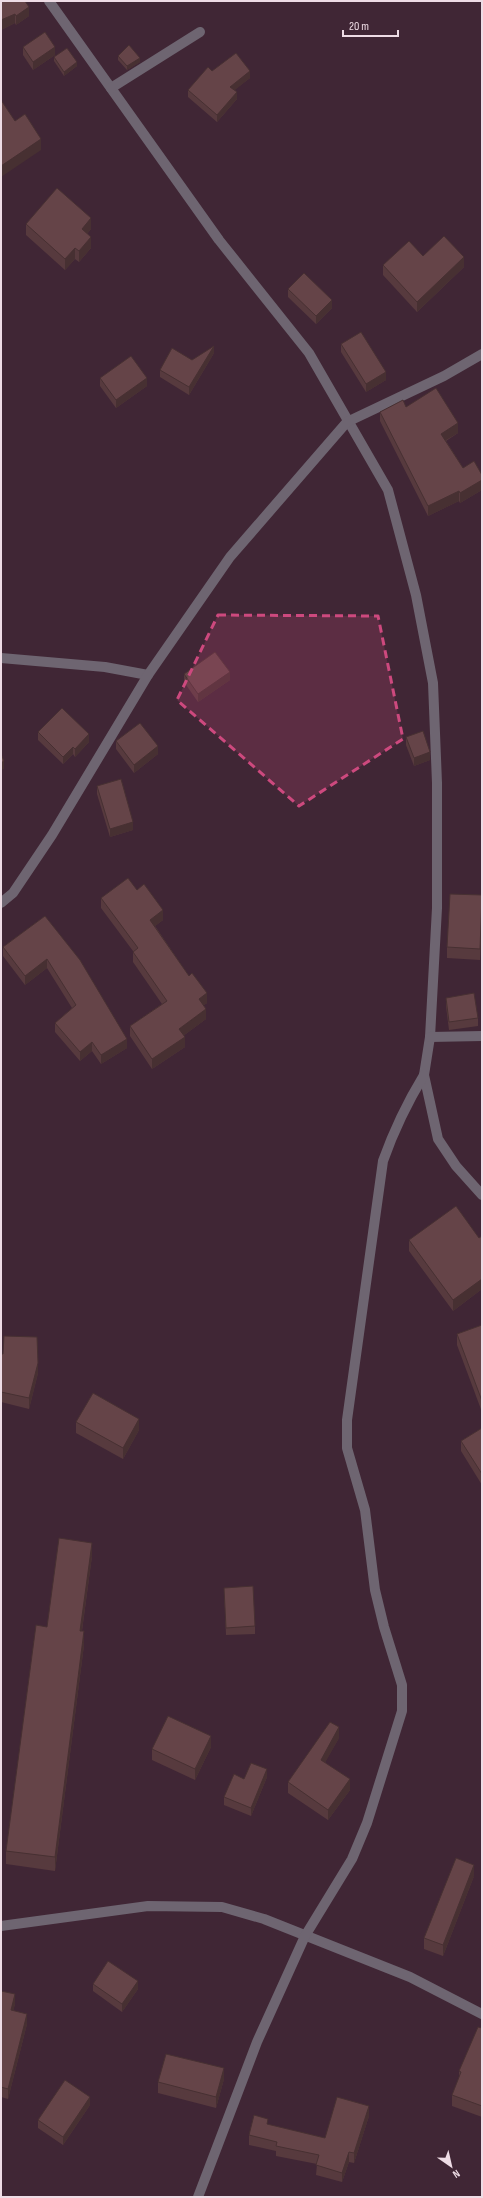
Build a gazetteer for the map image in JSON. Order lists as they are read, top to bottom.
{
  "scale_bar": "20 m",
  "north": "bottom right"
}
